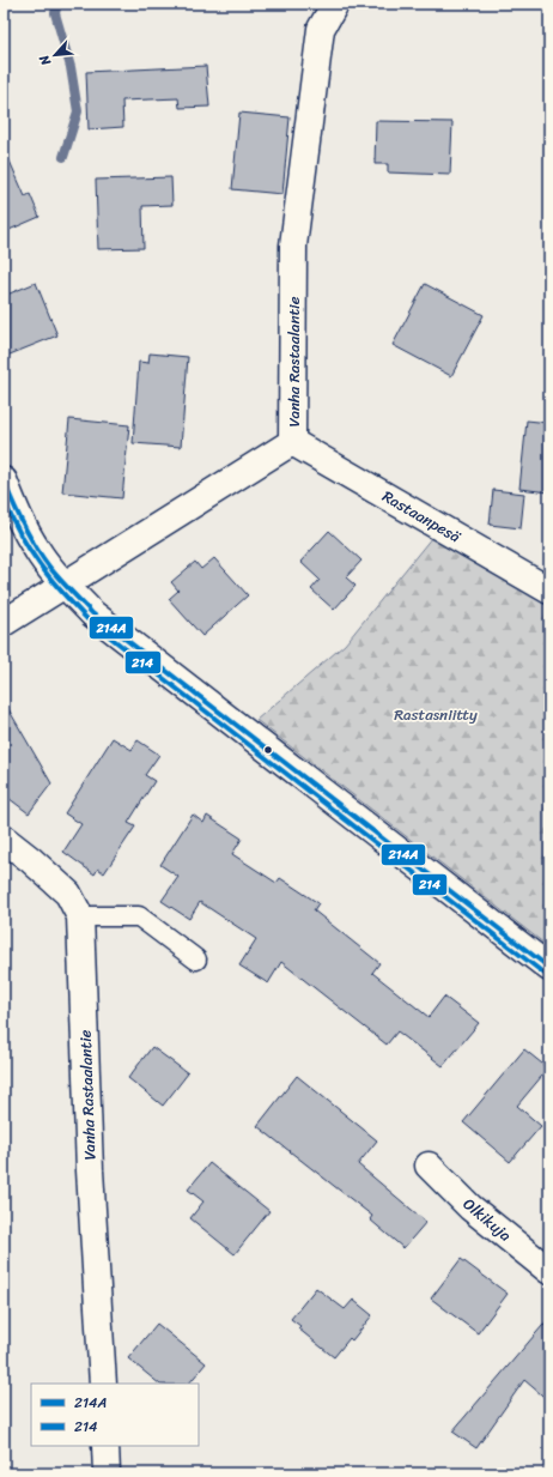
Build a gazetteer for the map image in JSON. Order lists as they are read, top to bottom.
{
  "streets": {
    "street": ["Vanha Rastaalantie", "Rastaanpesä", "Olkikuja"]
  },
  "crossings": [
    ["Vanha Rastaalantie", "Rastaanpesä"]
  ],
  "parks": ["Rastasniitty"],
  "lines": ["transit line 214A", "transit line 214"],
  "legend": ["214A", "214"],
  "north": "bottom left"
}
